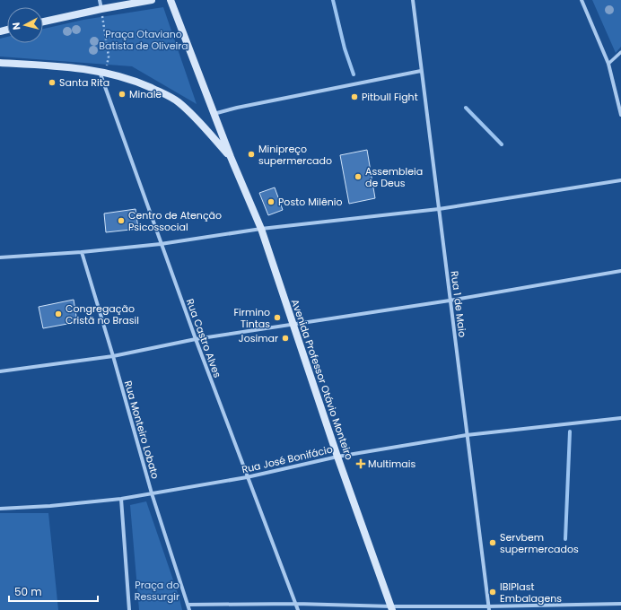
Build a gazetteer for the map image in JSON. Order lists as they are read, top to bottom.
{
  "streets": {
    "main road": ["Avenida Professor Otávio Monteiro"],
    "street": [
      "Rua 1 de Maio",
      "Rua Castro Alves",
      "Rua Monteiro Lobato",
      "Rua José Bonifácio"
    ]
  },
  "crossings": [
    ["Rua 1 de Maio", "Rua José Bonifácio"],
    ["Rua Castro Alves", "Rua José Bonifácio"],
    ["Avenida Professor Otávio Monteiro", "Rua José Bonifácio"],
    ["Rua Monteiro Lobato", "Rua José Bonifácio"]
  ],
  "parks": ["Praça Otaviano Batista de Oliveira", "Praça do Ressurgir"],
  "places": {
    "other": [
      "Santa Rita",
      "Minale",
      "Pitbull Fight",
      "Minipreço supermercado",
      "Assembleia de Deus",
      "Posto Milênio",
      "Centro de Atenção Psicossocial",
      "Congregação Cristã no Brasil",
      "Firmino Tintas",
      "Josimar",
      "Servbem supermercados",
      "IBIPlast Embalagens"
    ],
    "health": ["Multimais"]
  },
  "scale_bar": "50 m",
  "north": "left"
}
